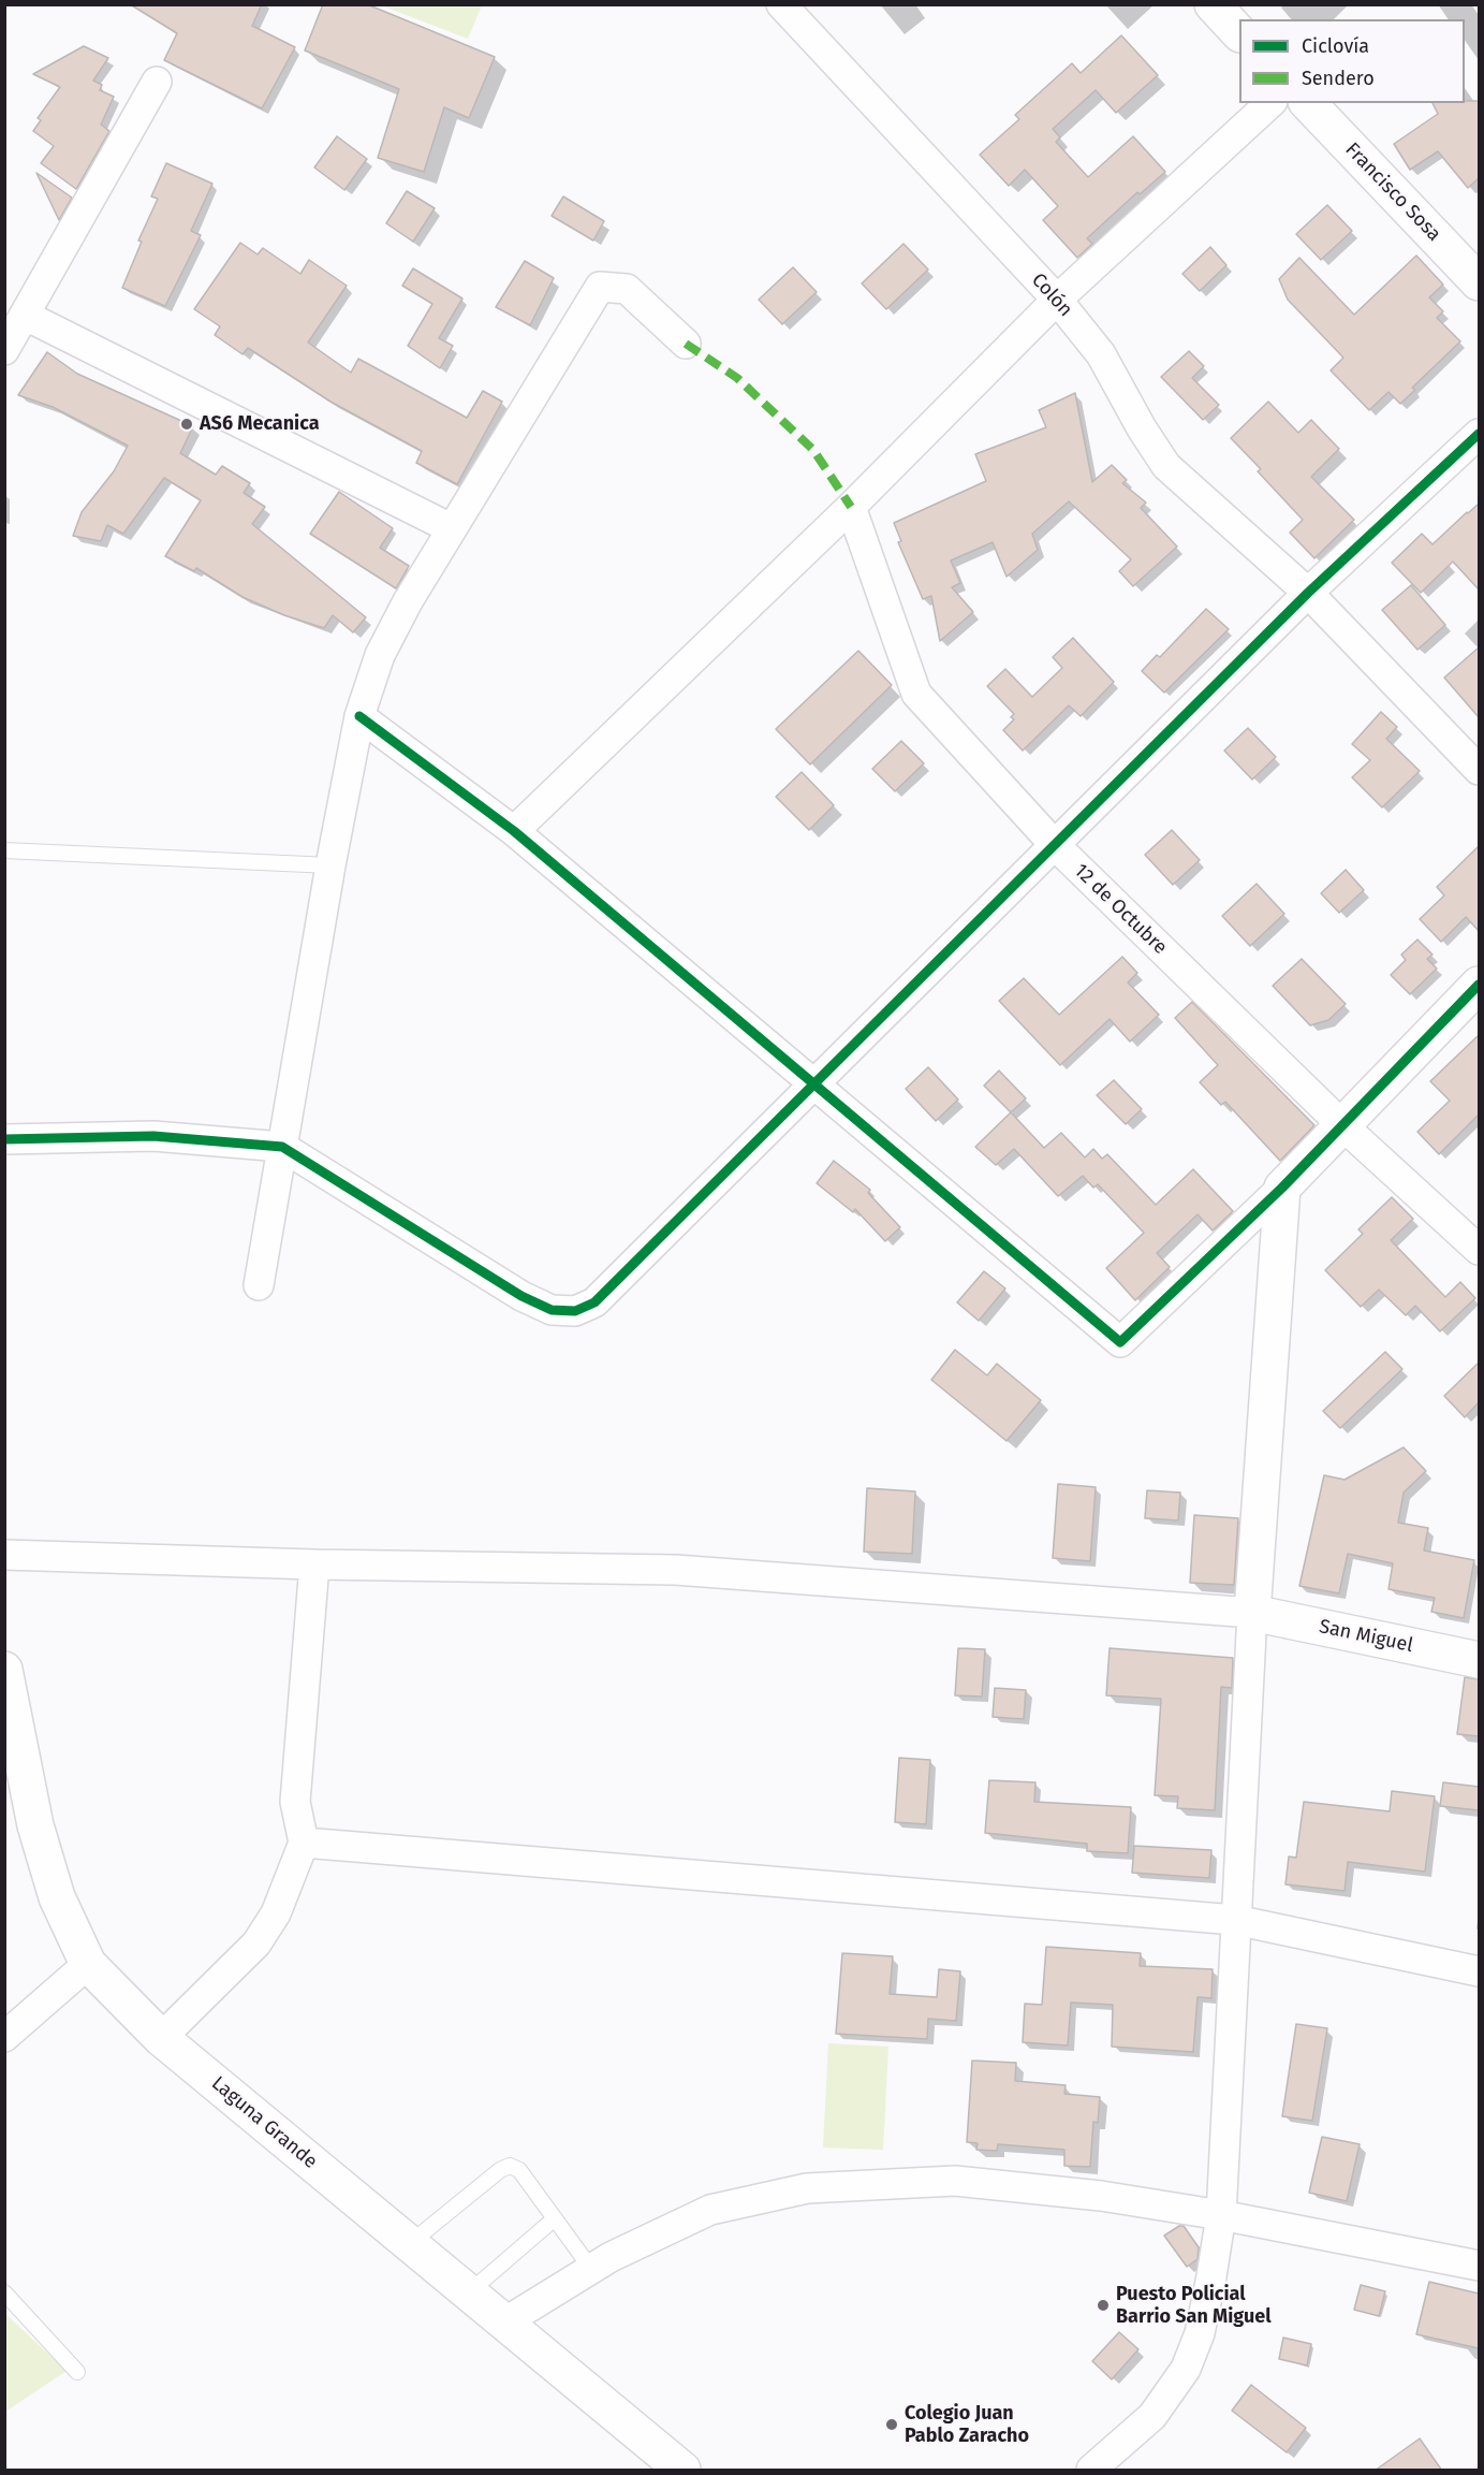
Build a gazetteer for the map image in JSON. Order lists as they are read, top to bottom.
{
  "streets": {
    "street": [
      "Francisco Sosa",
      "Colón",
      "12 de Octubre",
      "San Miguel",
      "Laguna Grande"
    ]
  },
  "places": ["AS6 Mecanica", "Puesto Policial Barrio San Miguel", "Colegio Juan Pablo Zaracho"],
  "legend": ["Ciclovía", "Sendero"]
}
